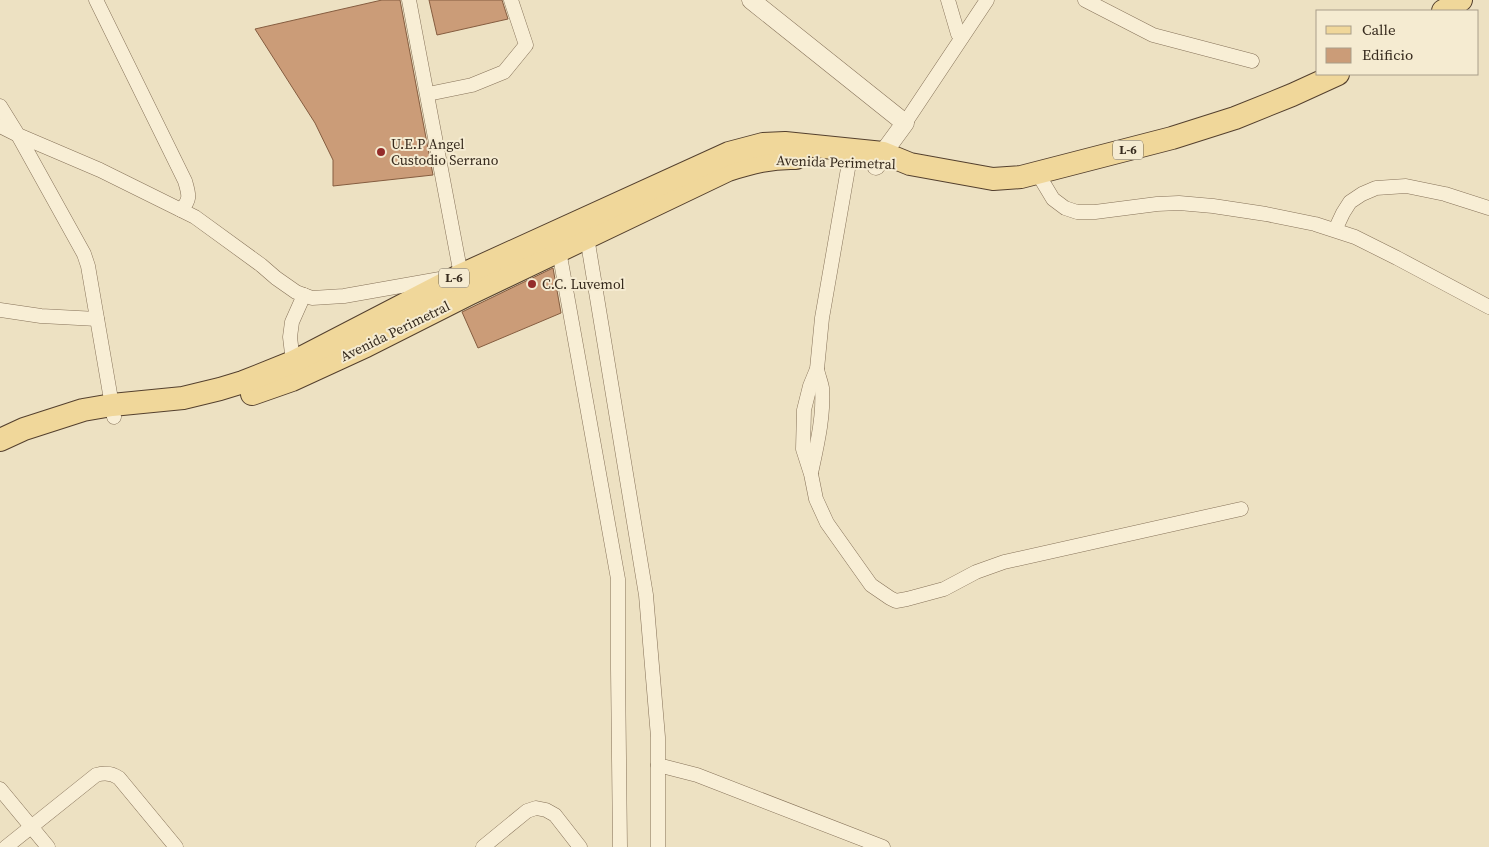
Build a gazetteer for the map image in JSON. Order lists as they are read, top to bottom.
{
  "streets": {
    "main road": ["L-6", "Avenida Perimetral"]
  },
  "crossings": [
    ["L-6", "Avenida Perimetral"]
  ],
  "places": ["U.E.P Angel Custodio Serrano", "C.C. Luvemol"],
  "legend": ["Calle", "Edificio"]
}
